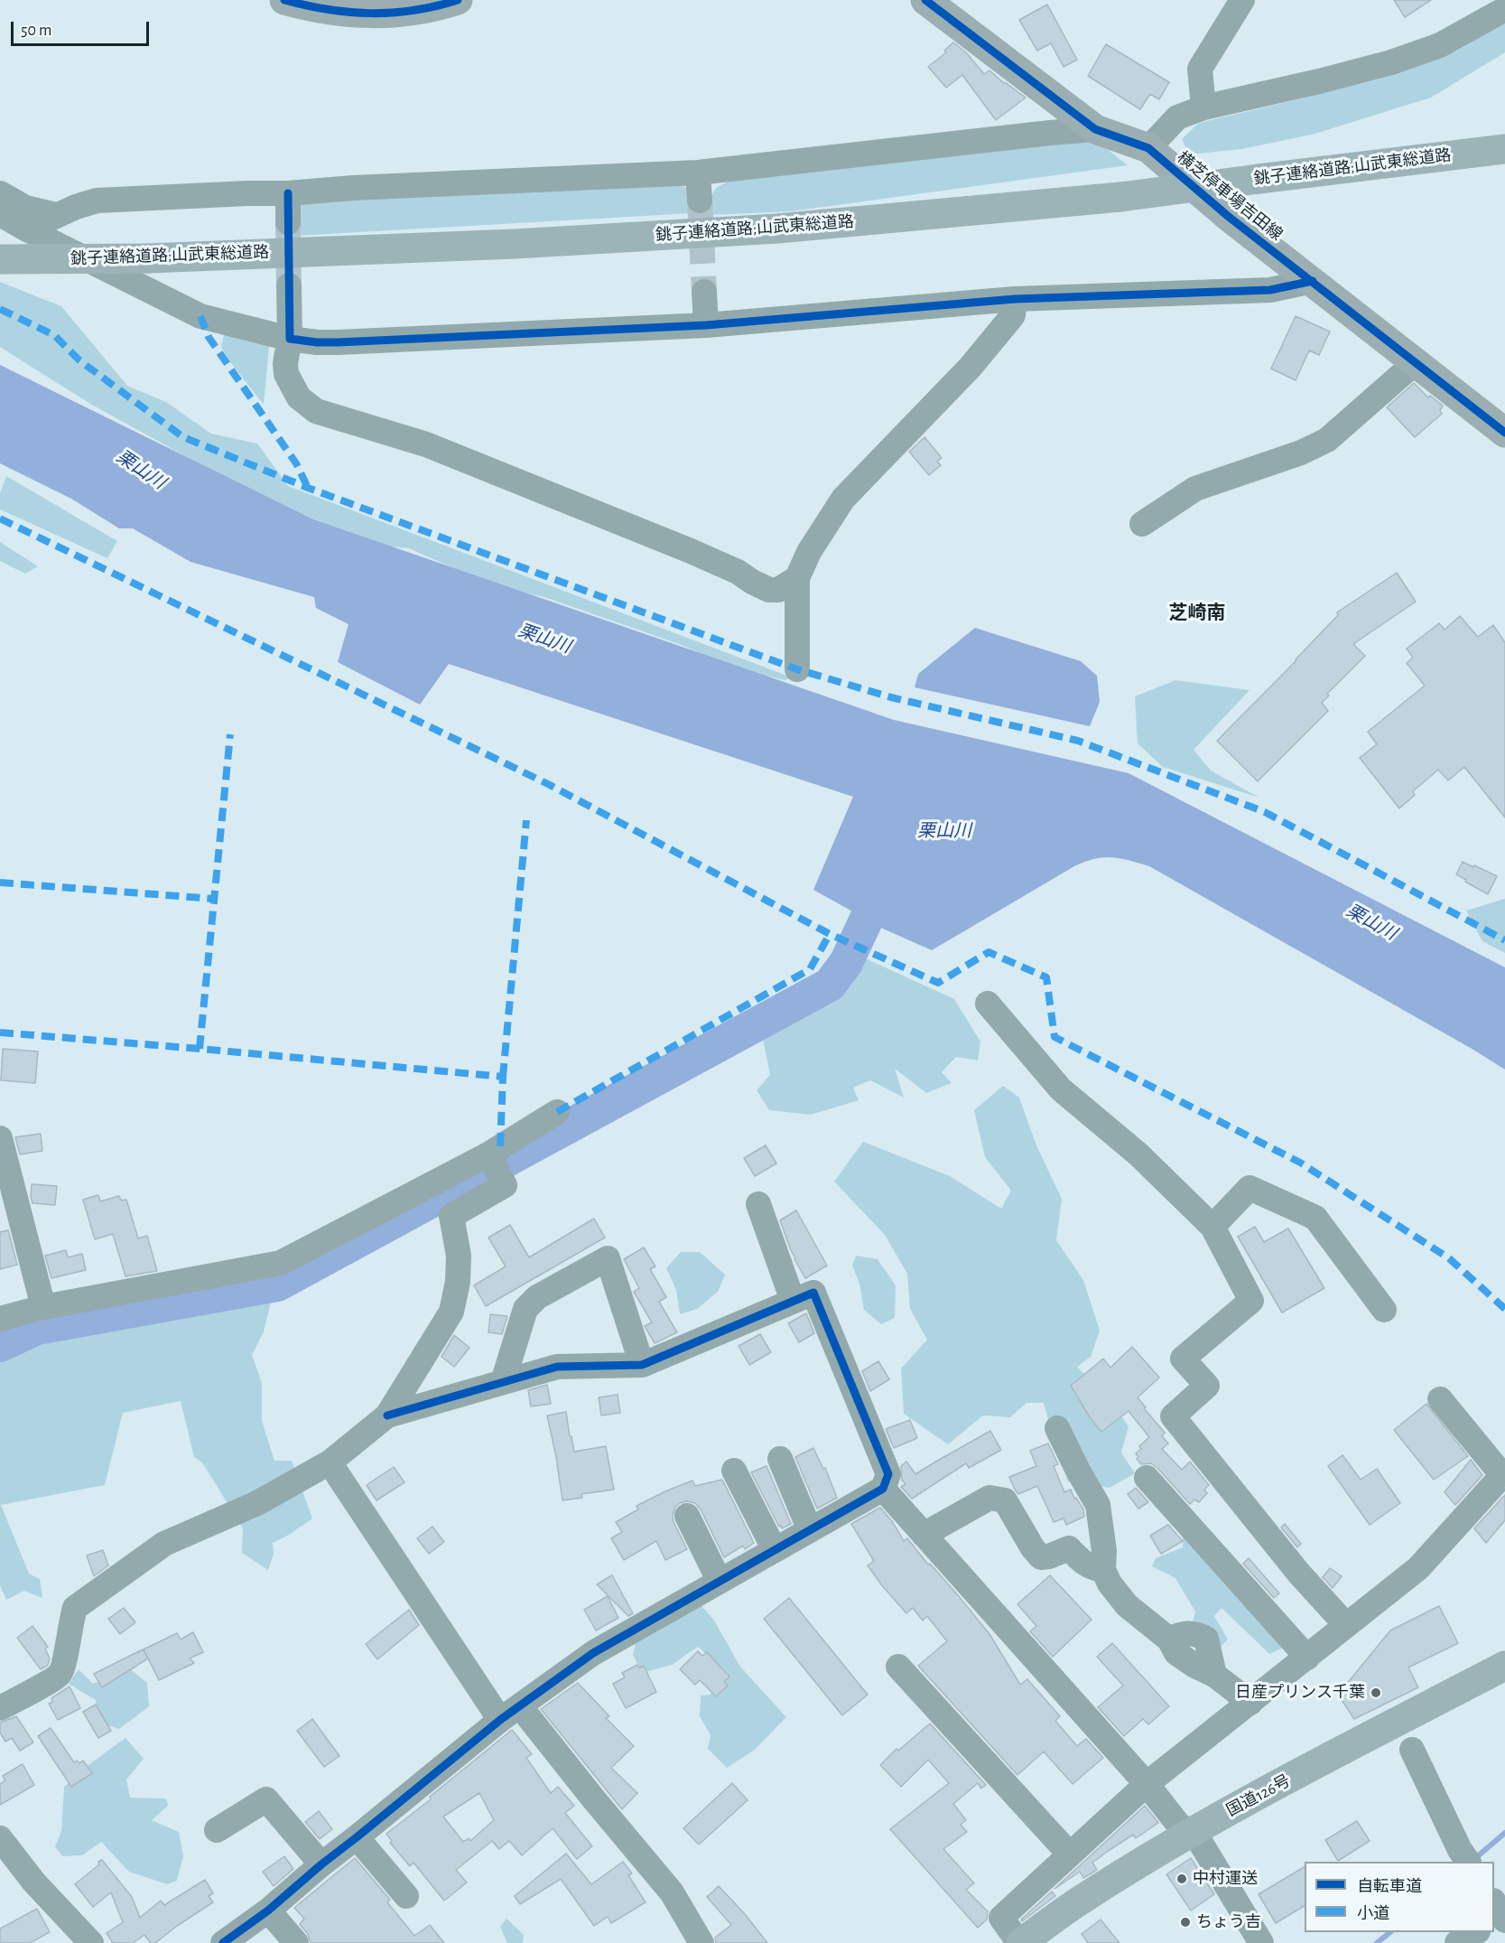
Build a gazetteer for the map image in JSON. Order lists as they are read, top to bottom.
{
  "streets": {
    "highway": ["銚子連絡道路;山武東総道路", "国道126号"],
    "main road": ["横芝停車場吉田線"]
  },
  "districts": ["芝崎南"],
  "water": ["栗山川"],
  "places": ["日産プリンス千葉", "中村運送", "ちょう吉"],
  "legend": ["自転車道", "小道"],
  "scale_bar": "50 m"
}
